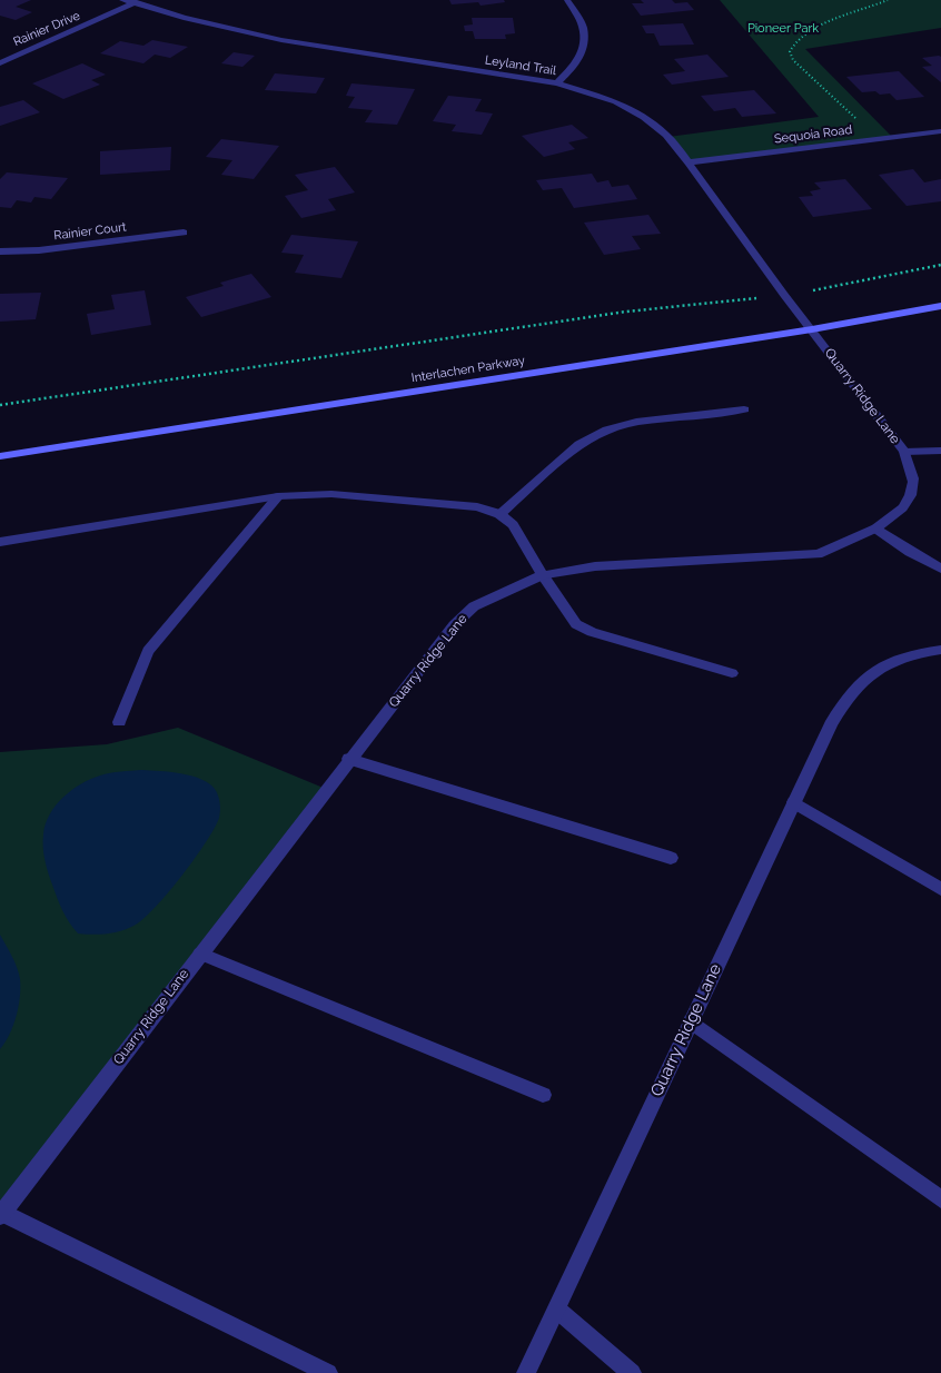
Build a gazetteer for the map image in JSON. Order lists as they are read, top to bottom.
{
  "streets": {
    "street": [
      "Rainier Drive",
      "Leyland Trail",
      "Sequoia Road",
      "Rainier Court",
      "Interlachen Parkway",
      "Quarry Ridge Lane"
    ]
  },
  "crossings": [
    ["Rainier Drive", "Leyland Trail"],
    ["Leyland Trail", "Sequoia Road"],
    ["Leyland Trail", "Interlachen Parkway"],
    ["Leyland Trail", "Quarry Ridge Lane"],
    ["Interlachen Parkway", "Quarry Ridge Lane"]
  ],
  "parks": ["Pioneer Park"]
}
